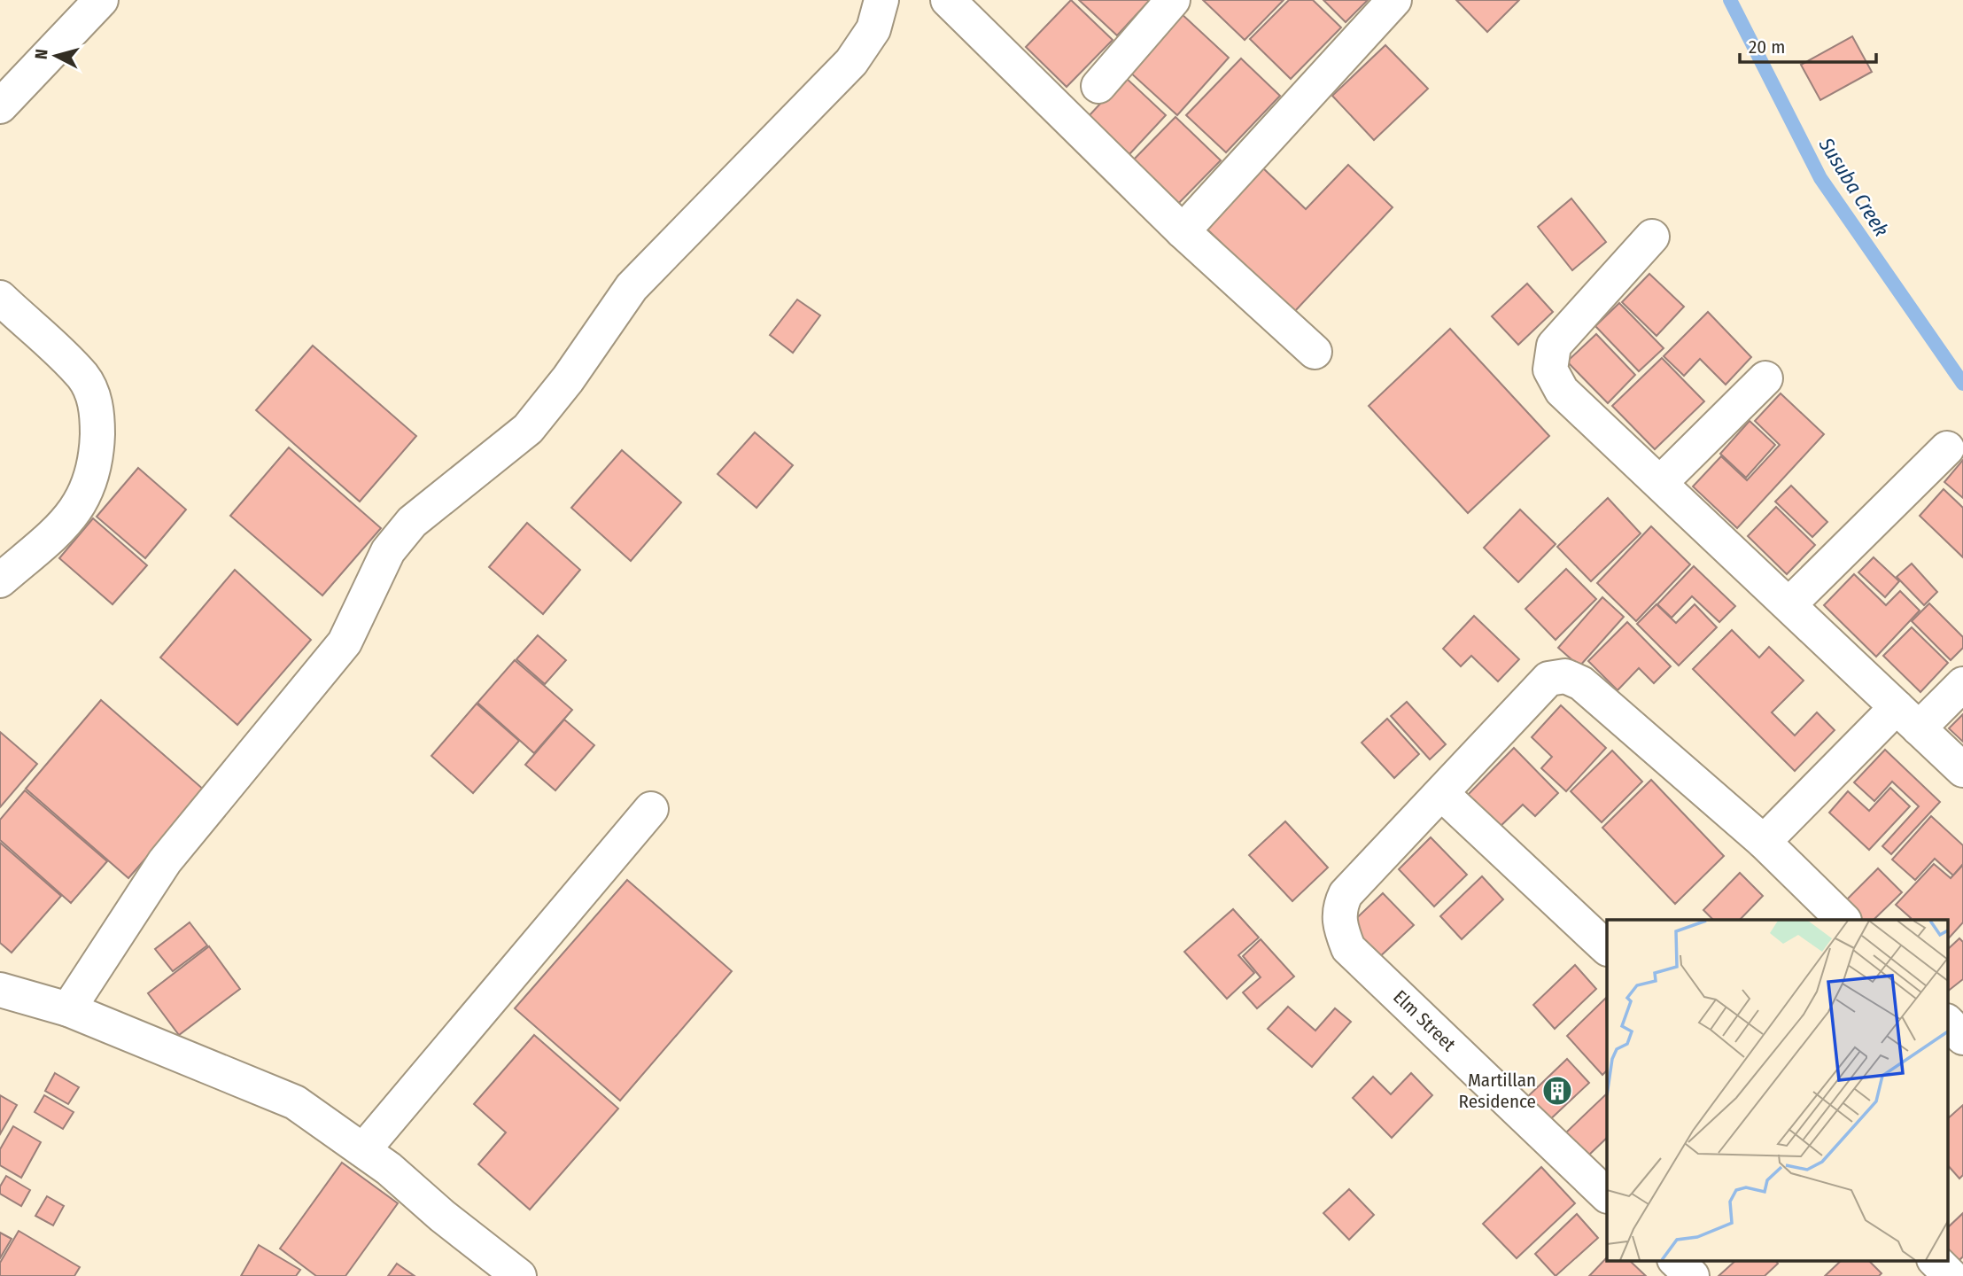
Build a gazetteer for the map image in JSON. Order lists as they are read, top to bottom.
{
  "streets": {
    "street": ["Elm Street"]
  },
  "water": ["Susuba Creek"],
  "places": {
    "building": ["Martillan Residence"]
  },
  "scale_bar": "20 m",
  "north": "left"
}
